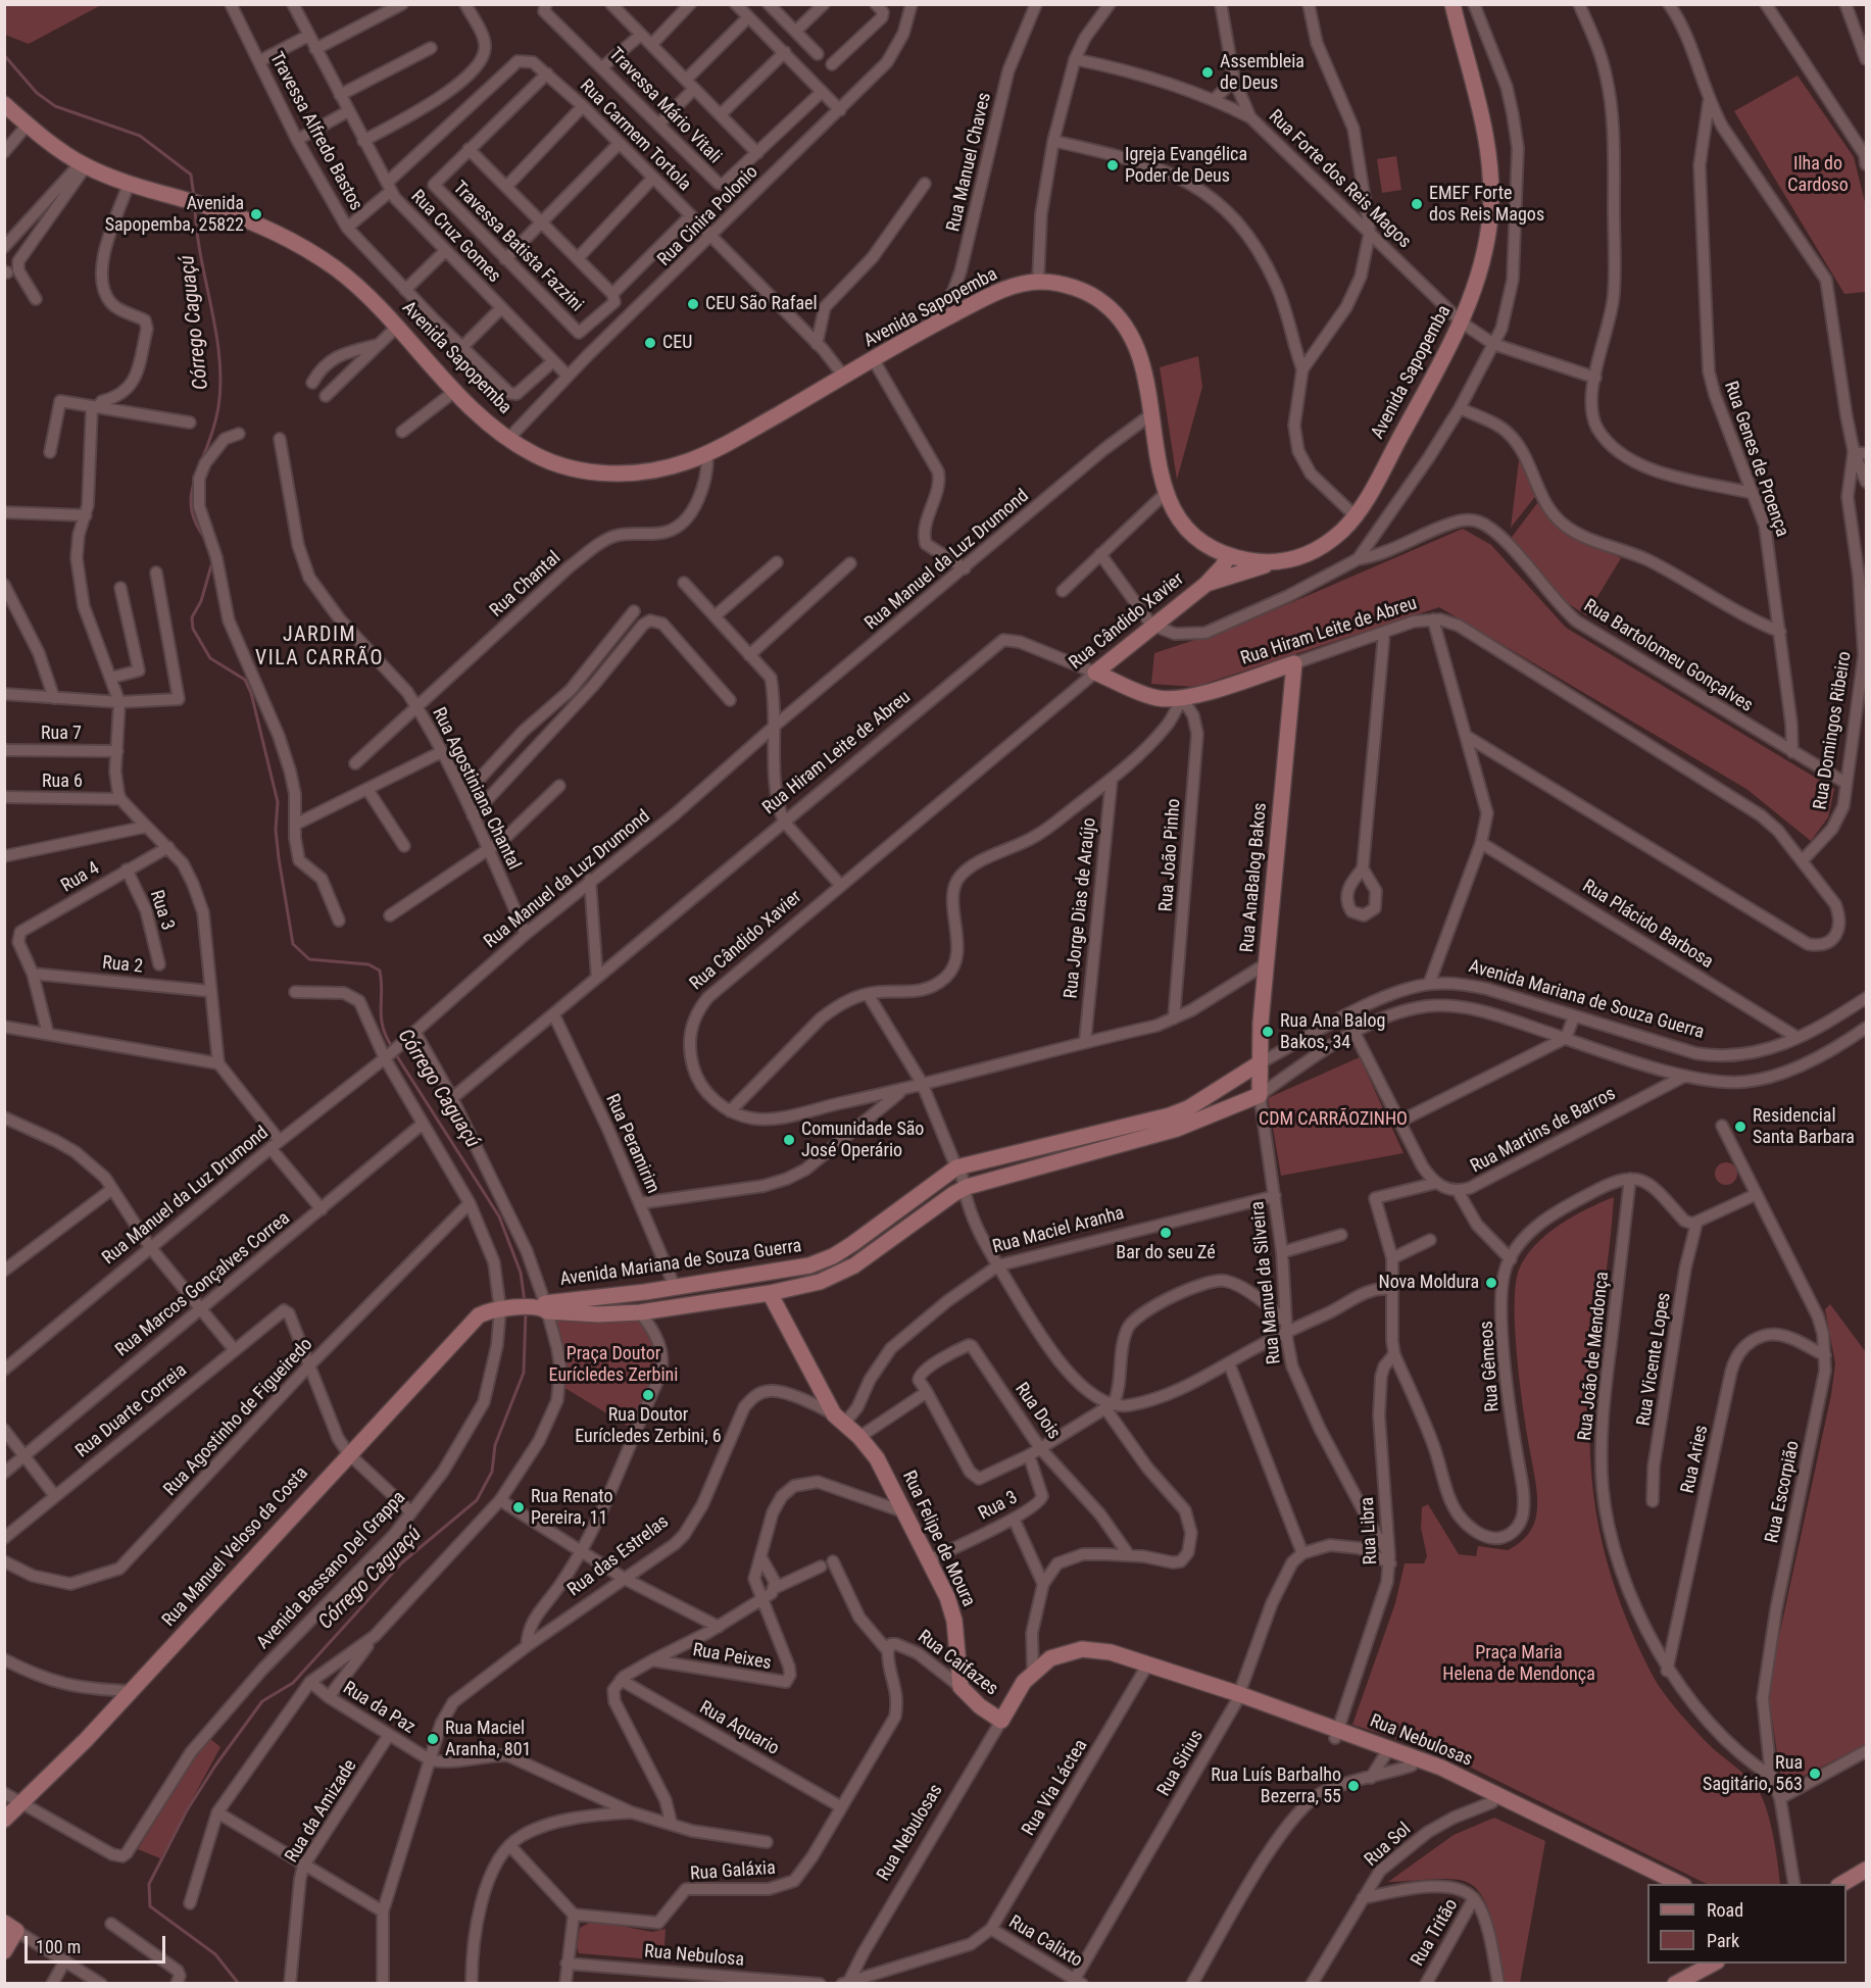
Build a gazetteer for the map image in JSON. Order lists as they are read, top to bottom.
{
  "streets": {
    "main road": [
      "Avenida Sapopemba",
      "Rua Cândido Xavier",
      "Rua Hiram Leite de Abreu",
      "Rua AnaBalog Bakos",
      "Avenida Mariana de Souza Guerra",
      "Rua Felipe de Moura",
      "Rua Manuel Veloso da Costa",
      "Rua Caifazes",
      "Rua Nebulosas"
    ],
    "street": [
      "Travessa Mário Vitali",
      "Travessa Alfredo Bastos",
      "Rua Carmem Tortola",
      "Rua Manuel Chaves",
      "Rua Forte dos Reis Magos",
      "Rua Cinira Polonio",
      "Rua Cruz Gomes",
      "Travessa Batista Fazzini",
      "Rua Genes de Proença",
      "Rua Manuel da Luz Drumond",
      "Rua Chantal",
      "Rua Bartolomeu Gonçalves",
      "Rua Domingos Ribeiro",
      "Rua 7",
      "Rua 6",
      "Rua Agostiniana Chantal",
      "Rua João Pinho",
      "Rua 4",
      "Rua Jorge Dias de Araújo",
      "Rua 3",
      "Rua Plácido Barbosa",
      "Rua 2",
      "Rua Martins de Barros",
      "Rua Peramirim",
      "Rua Maciel Aranha",
      "Rua Manuel da Silveira",
      "Rua Marcos Gonçalves Correa",
      "Rua João de Mendonça",
      "Rua Vicente Lopes",
      "Rua Gêmeos",
      "Rua Duarte Correia",
      "Rua Dois",
      "Rua Agostinho de Figueiredo",
      "Rua Aries",
      "Rua Escorpião",
      "Rua Libra",
      "Rua das Estrelas",
      "Avenida Bassano Del Grappa",
      "Rua Peixes",
      "Rua da Paz",
      "Rua Aquario",
      "Rua Sirius",
      "Rua Via Láctea",
      "Rua da Amizade",
      "Rua Sol",
      "Rua Galáxia",
      "Rua Tritão",
      "Rua Calixto",
      "Rua Nebulosa"
    ]
  },
  "crossings": [
    ["Travessa Alfredo Bastos", "Rua Carmem Tortola"],
    ["Travessa Alfredo Bastos", "Rua Cruz Gomes"],
    ["Rua Carmem Tortola", "Rua Cinira Polonio"],
    ["Rua Carmem Tortola", "Rua Cruz Gomes"],
    ["Rua Carmem Tortola", "Avenida Sapopemba"],
    ["Rua Manuel Chaves", "Avenida Sapopemba"],
    ["Rua Forte dos Reis Magos", "Avenida Sapopemba"],
    ["Rua Cinira Polonio", "Rua Cruz Gomes"],
    ["Rua Cinira Polonio", "Avenida Sapopemba"],
    ["Avenida Sapopemba", "Rua Manuel da Luz Drumond"],
    ["Avenida Sapopemba", "Rua Chantal"],
    ["Avenida Sapopemba", "Rua Cândido Xavier"],
    ["Rua Genes de Proença", "Rua Bartolomeu Gonçalves"],
    ["Rua Manuel da Luz Drumond", "Rua Agostiniana Chantal"],
    ["Rua Manuel da Luz Drumond", "Avenida Bassano Del Grappa"],
    ["Rua Chantal", "Rua Agostiniana Chantal"],
    ["Rua Cândido Xavier", "Rua Hiram Leite de Abreu"],
    ["Rua Cândido Xavier", "Rua João Pinho"],
    ["Rua Cândido Xavier", "Rua AnaBalog Bakos"],
    ["Rua Cândido Xavier", "Rua Jorge Dias de Araújo"],
    ["Rua Hiram Leite de Abreu", "Rua Domingos Ribeiro"],
    ["Rua Hiram Leite de Abreu", "Rua João Pinho"],
    ["Rua Hiram Leite de Abreu", "Rua AnaBalog Bakos"],
    ["Rua Hiram Leite de Abreu", "Rua Peramirim"],
    ["Rua Bartolomeu Gonçalves", "Rua Domingos Ribeiro"],
    ["Rua 4", "Rua 3"],
    ["Rua 4", "Rua 2"],
    ["Rua AnaBalog Bakos", "Avenida Mariana de Souza Guerra"],
    ["Rua AnaBalog Bakos", "Rua Manuel da Silveira"],
    ["Rua 3", "Rua Felipe de Moura"],
    ["Rua Plácido Barbosa", "Avenida Mariana de Souza Guerra"],
    ["Avenida Mariana de Souza Guerra", "Rua Martins de Barros"],
    ["Avenida Mariana de Souza Guerra", "Rua Peramirim"],
    ["Avenida Mariana de Souza Guerra", "Rua Manuel da Silveira"],
    ["Avenida Mariana de Souza Guerra", "Rua Manuel Veloso da Costa"],
    ["Avenida Mariana de Souza Guerra", "Avenida Bassano Del Grappa"],
    ["Rua Maciel Aranha", "Rua Manuel da Silveira"],
    ["Rua Maciel Aranha", "Rua Felipe de Moura"],
    ["Rua Maciel Aranha", "Rua das Estrelas"],
    ["Rua Manuel da Silveira", "Rua Libra"],
    ["Rua Marcos Gonçalves Correa", "Avenida Bassano Del Grappa"],
    ["Rua João de Mendonça", "Rua Gêmeos"],
    ["Rua João de Mendonça", "Rua Aries"],
    ["Rua João de Mendonça", "Rua Escorpião"],
    ["Rua Gêmeos", "Rua Libra"],
    ["Rua Duarte Correia", "Rua Agostinho de Figueiredo"],
    ["Rua Agostinho de Figueiredo", "Avenida Bassano Del Grappa"],
    ["Rua Aries", "Rua Escorpião"],
    ["Rua Libra", "Rua Nebulosas"],
    ["Rua Felipe de Moura", "Rua das Estrelas"],
    ["Rua Felipe de Moura", "Rua Peixes"],
    ["Rua Felipe de Moura", "Rua Caifazes"],
    ["Rua Manuel Veloso da Costa", "Avenida Bassano Del Grappa"],
    ["Rua das Estrelas", "Rua da Paz"],
    ["Rua Caifazes", "Rua Nebulosas"],
    ["Rua Caifazes", "Rua Galáxia"],
    ["Rua da Paz", "Rua da Amizade"],
    ["Rua Aquario", "Rua Galáxia"],
    ["Rua Nebulosas", "Rua Sirius"],
    ["Rua Nebulosas", "Rua Via Láctea"],
    ["Rua Nebulosas", "Rua Sol"],
    ["Rua Sirius", "Rua Calixto"],
    ["Rua Via Láctea", "Rua Calixto"]
  ],
  "districts": ["JARDIM VILA CARRÃO"],
  "water": ["Córrego Caguaçú"],
  "parks": [
    "Ilha do Cardoso",
    "CDM CARRÃOZINHO",
    "Praça Doutor Eurícledes Zerbini",
    "Praça Maria Helena de Mendonça"
  ],
  "places": [
    "Assembleia de Deus",
    "Igreja Evangélica Poder de Deus",
    "EMEF Forte dos Reis Magos",
    "Avenida Sapopemba, 25822",
    "CEU São Rafael",
    "CEU",
    "Rua Ana Balog Bakos, 34",
    "Residencial Santa Barbara",
    "Comunidade São José Operário",
    "Bar do seu Zé",
    "Nova Moldura",
    "Rua Doutor Eurícledes Zerbini, 6",
    "Rua Renato Pereira, 11",
    "Rua Maciel Aranha, 801",
    "Rua Sagitário, 563",
    "Rua Luís Barbalho Bezerra, 55"
  ],
  "legend": ["Road", "Park"],
  "scale_bar": "100 m"
}
